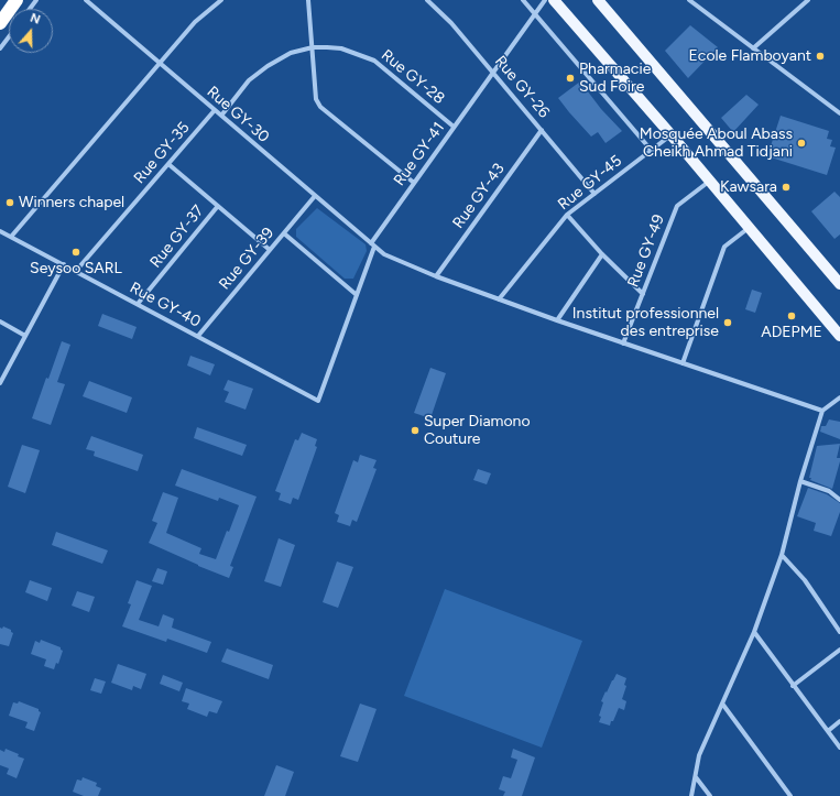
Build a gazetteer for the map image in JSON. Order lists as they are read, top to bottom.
{
  "streets": {
    "street": [
      "Rue GY-28",
      "Rue GY-26",
      "Rue GY-30",
      "Rue GY-35",
      "Rue GY-41",
      "Rue GY-45",
      "Rue GY-43",
      "Rue GY-37",
      "Rue GY-49",
      "Rue GY-39",
      "Rue GY-40"
    ]
  },
  "crossings": [
    ["Rue GY-28", "Rue GY-30"],
    ["Rue GY-28", "Rue GY-41"],
    ["Rue GY-26", "Rue GY-41"],
    ["Rue GY-26", "Rue GY-45"],
    ["Rue GY-26", "Rue GY-43"],
    ["Rue GY-30", "Rue GY-35"],
    ["Rue GY-30", "Rue GY-41"],
    ["Rue GY-30", "Rue GY-45"],
    ["Rue GY-30", "Rue GY-43"],
    ["Rue GY-30", "Rue GY-49"],
    ["Rue GY-30", "Rue GY-39"],
    ["Rue GY-35", "Rue GY-40"],
    ["Rue GY-41", "Rue GY-40"],
    ["Rue GY-37", "Rue GY-40"],
    ["Rue GY-39", "Rue GY-40"]
  ],
  "places": [
    "Ecole Flamboyant",
    "Pharmacie Sud Foire",
    "Mosquée Aboul Abass Cheikh Ahmad Tidjani",
    "Kawsara",
    "Winners chapel",
    "Seysoo SARL",
    "ADEPME",
    "Institut professionnel des entreprise",
    "Super Diamono Couture"
  ],
  "north": "top"
}
